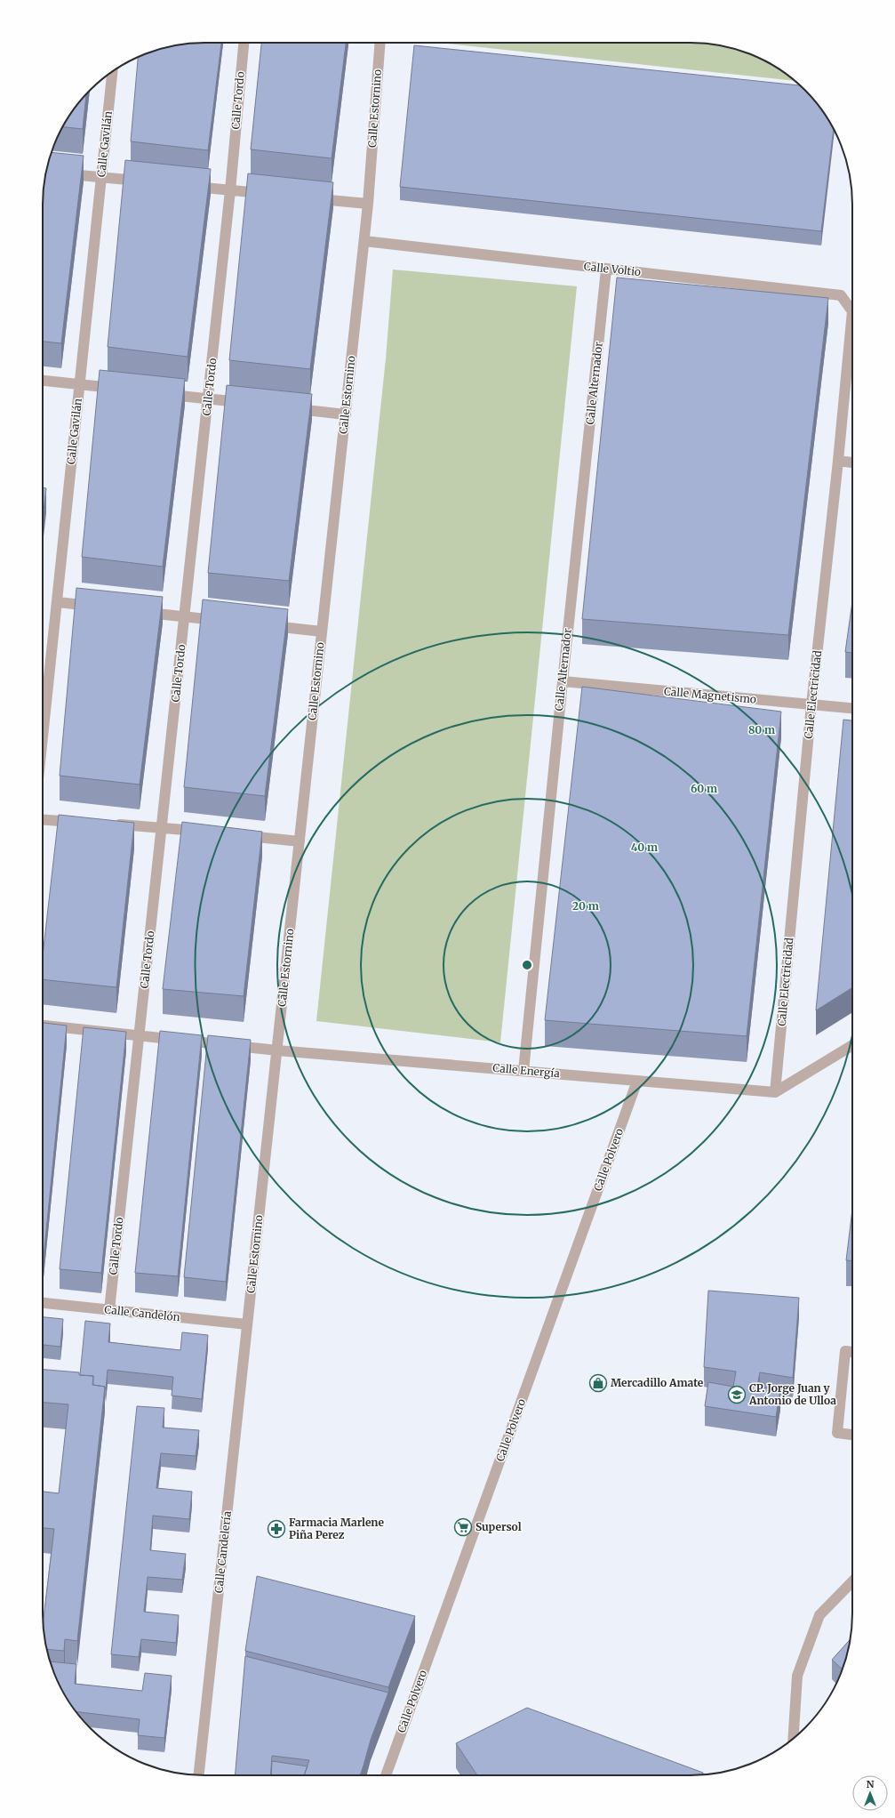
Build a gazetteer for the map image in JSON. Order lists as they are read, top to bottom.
{
  "streets": {
    "street": [
      "Calle Tordo",
      "Calle Estornino",
      "Calle Gavilán",
      "Calle Voltio",
      "Calle Alternador",
      "Calle Electricidad",
      "Calle Magnetismo",
      "Calle Energía",
      "Calle Polvero",
      "Calle Candelón",
      "Calle Candelería"
    ]
  },
  "crossings": [
    ["Calle Tordo", "Calle Energía"],
    ["Calle Tordo", "Calle Candelón"],
    ["Calle Estornino", "Calle Voltio"],
    ["Calle Estornino", "Calle Energía"],
    ["Calle Estornino", "Calle Candelón"],
    ["Calle Estornino", "Calle Candelería"],
    ["Calle Voltio", "Calle Alternador"],
    ["Calle Voltio", "Calle Electricidad"],
    ["Calle Alternador", "Calle Magnetismo"],
    ["Calle Alternador", "Calle Energía"],
    ["Calle Electricidad", "Calle Magnetismo"],
    ["Calle Electricidad", "Calle Energía"],
    ["Calle Energía", "Calle Polvero"],
    ["Calle Candelón", "Calle Candelería"]
  ],
  "places": {
    "shop": ["Mercadillo Amate"],
    "school or university": ["CP. Jorge Juan y Antonio de Ulloa"],
    "supermarket": ["Supersol"],
    "pharmacy": ["Farmacia Marlene Piña Perez"]
  },
  "north": "top",
  "rings": [
    "80 m",
    "60 m",
    "40 m",
    "20 m"
  ]
}
